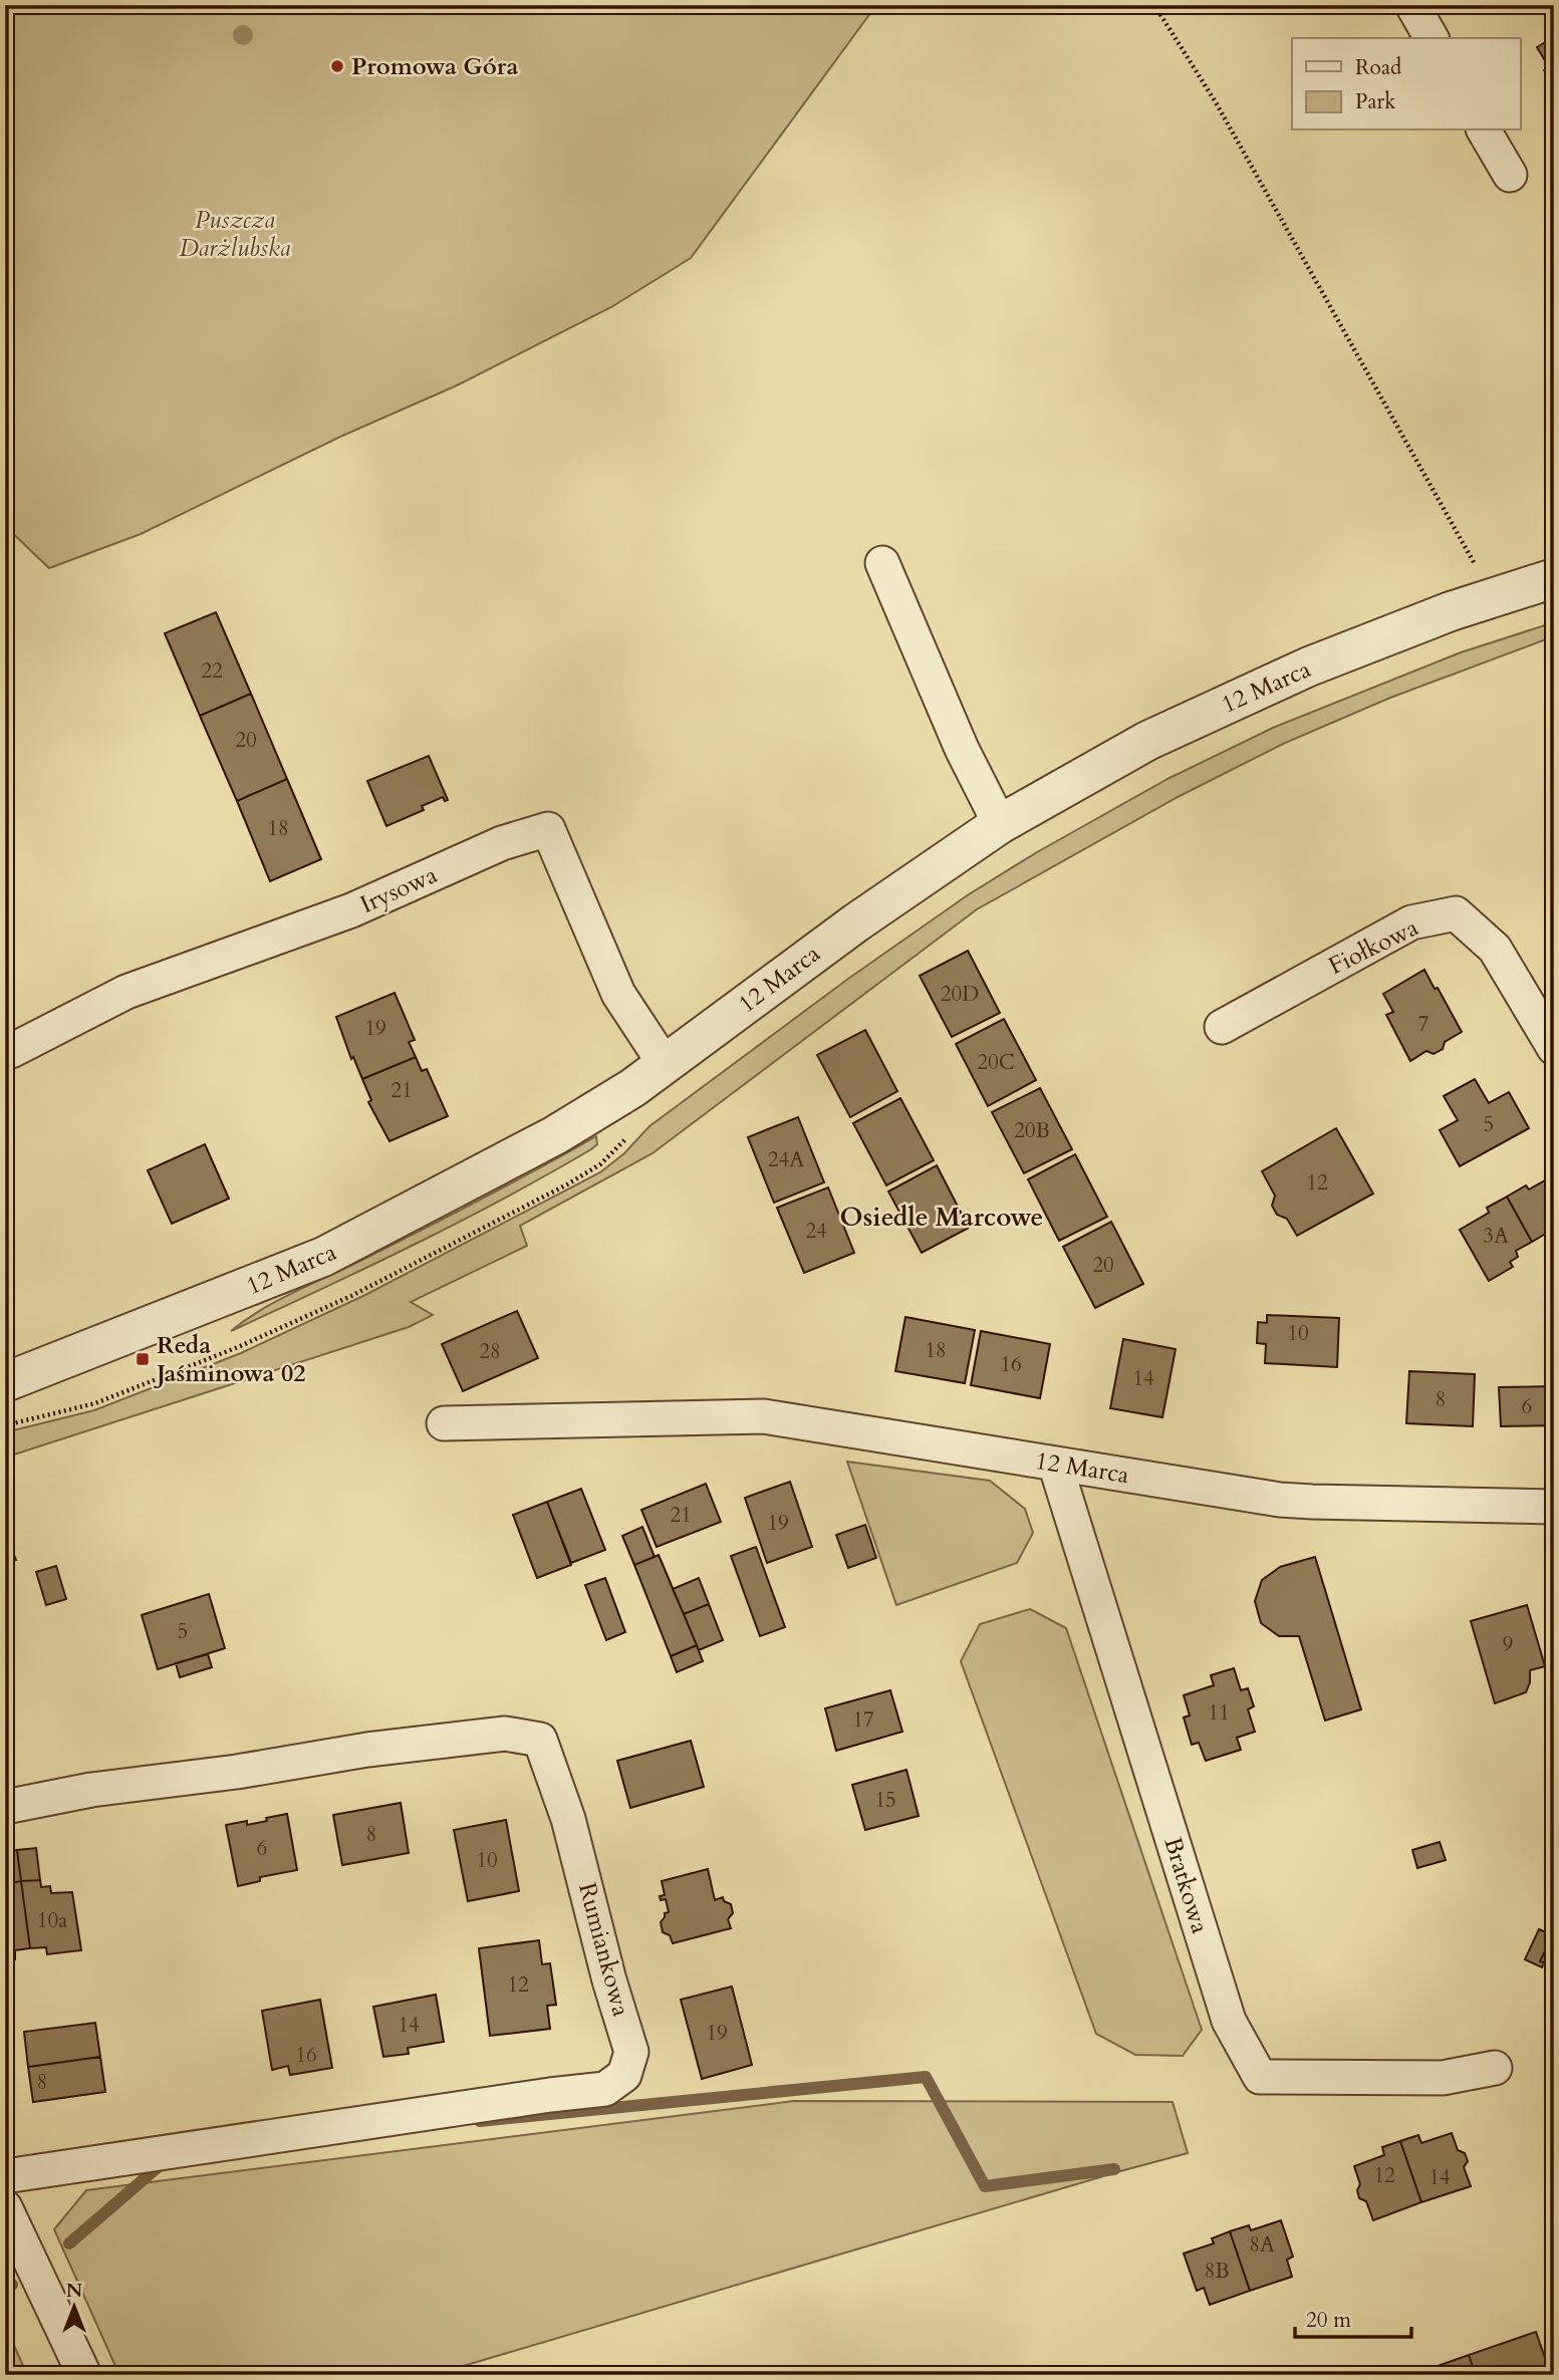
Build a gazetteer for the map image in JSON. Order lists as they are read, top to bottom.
{
  "streets": {
    "street": [
      "12 Marca",
      "Irysowa",
      "Fiołkowa",
      "Bratkowa",
      "Rumiankowa"
    ]
  },
  "crossings": [
    ["12 Marca", "Irysowa"],
    ["12 Marca", "Bratkowa"]
  ],
  "districts": ["Osiedle Marcowe"],
  "parks": ["Puszcza Darżlubska"],
  "places": {
    "other": ["Promowa Góra"],
    "transit": ["Reda Jaśminowa 02"]
  },
  "house_numbers": [
    "22",
    "20",
    "18",
    "20D",
    "7",
    "19",
    "20C",
    "21",
    "5",
    "20B",
    "24A",
    "12",
    "24",
    "3A",
    "20",
    "10",
    "18",
    "28",
    "16",
    "14",
    "8",
    "6",
    "21",
    "19",
    "5",
    "9",
    "11",
    "17",
    "15",
    "8",
    "6",
    "10",
    "10a",
    "12",
    "14",
    "19",
    "16",
    "8",
    "12",
    "14",
    "8A",
    "8B"
  ],
  "legend": ["Road", "Park"],
  "scale_bar": "20 m",
  "north": "top"
}
